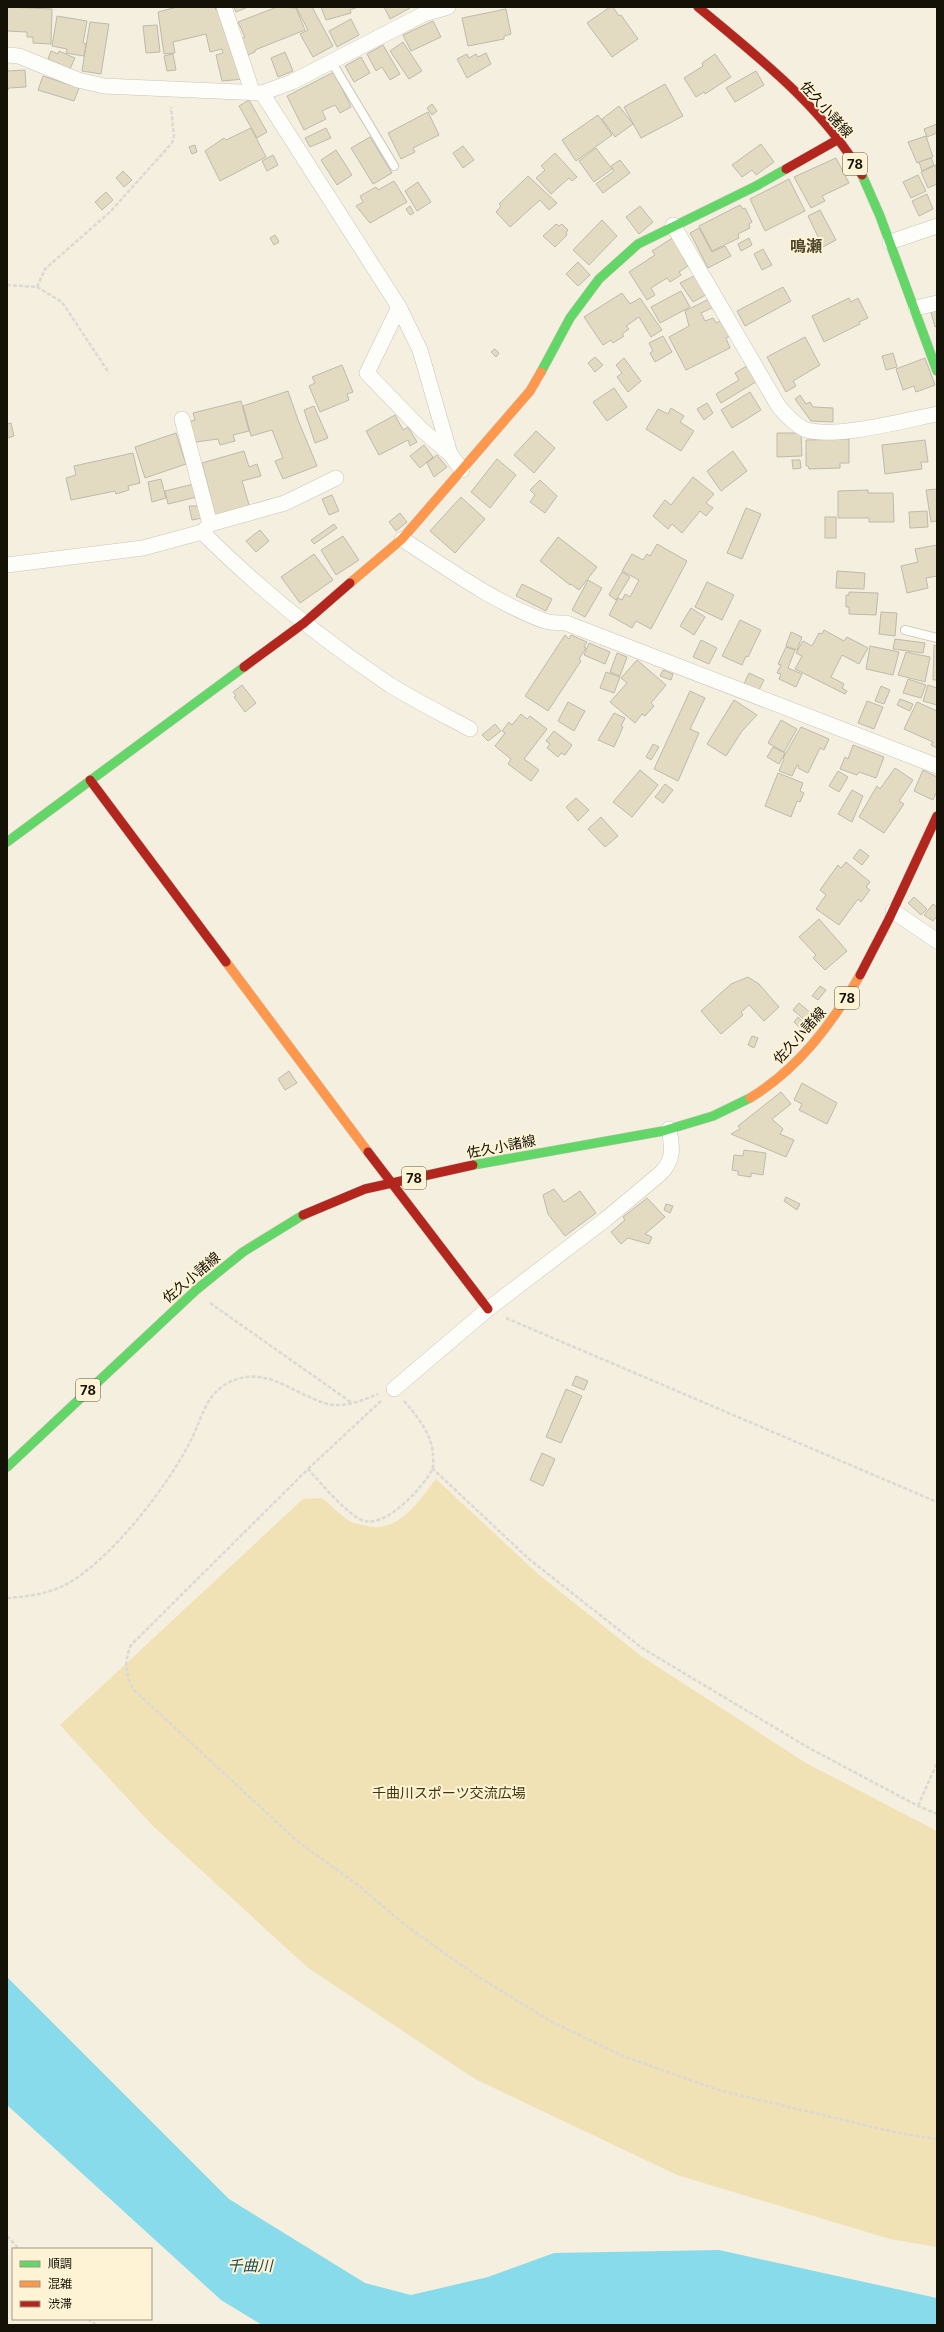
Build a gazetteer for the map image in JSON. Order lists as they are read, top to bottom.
{
  "streets": {
    "street": ["佐久小諸線", "78"]
  },
  "districts": ["鳴瀬"],
  "water": ["千曲川"],
  "parks": ["千曲川スポーツ交流広場"],
  "legend": ["順調", "混雑", "渋滞"]
}
